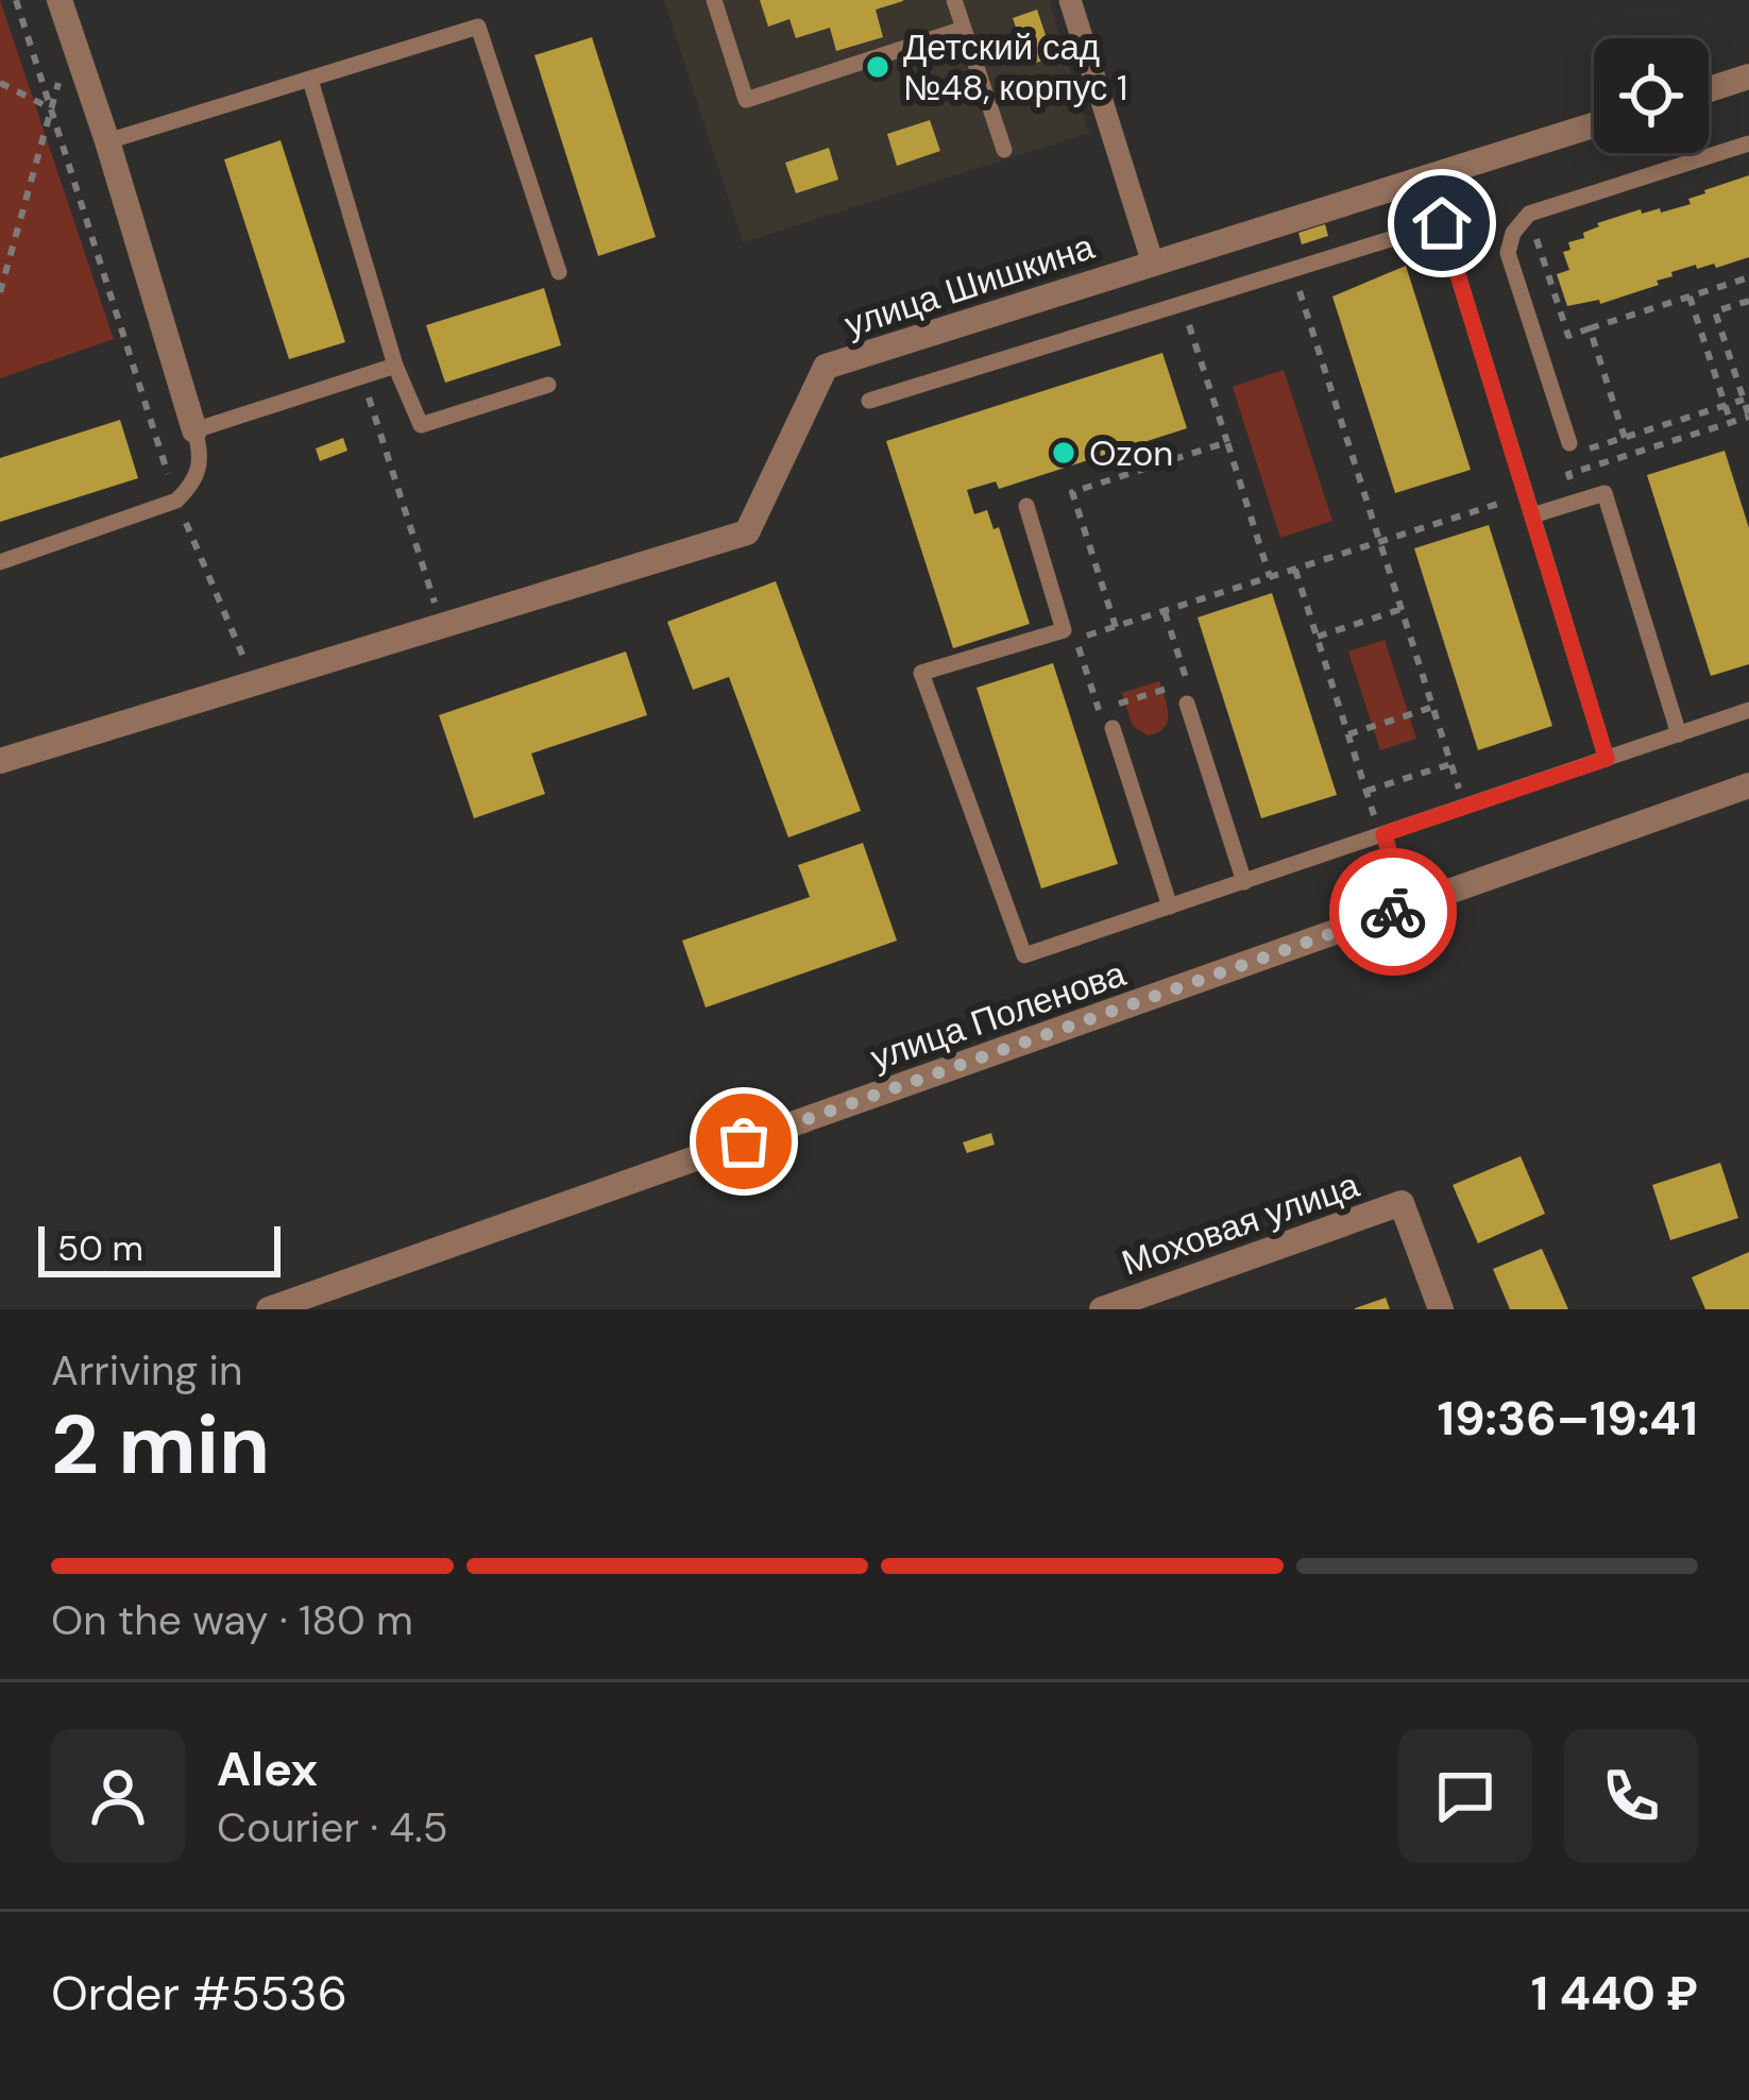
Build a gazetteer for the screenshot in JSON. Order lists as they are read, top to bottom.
{
  "streets": {
    "street": ["улица Шишкина", "улица Поленова", "Моховая улица"]
  },
  "places": ["Детский сад №48, корпус 1", "Ozon"],
  "scale_bar": "50 m",
  "page": {
    "scale": "50 m",
    "heading": ["2 min", "Arriving in", "19:36–19:41"],
    "panel": [
      "Alex",
      "Courier · 4.5",
      "Order #5536",
      "1 440 ₽"
    ],
    "bar": "On the way · 180 m"
  }
}
